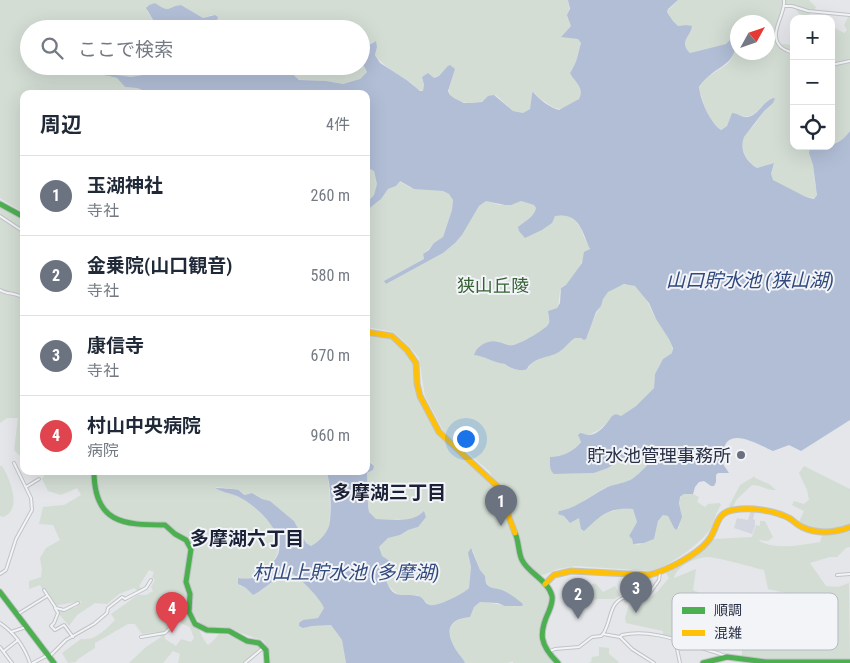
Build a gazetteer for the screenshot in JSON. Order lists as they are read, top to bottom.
{
  "districts": ["多摩湖三丁目", "多摩湖六丁目"],
  "water": ["山口貯水池 (狭山湖)", "村山上貯水池 (多摩湖)"],
  "parks": ["狭山丘陵"],
  "places": ["貯水池管理事務所"],
  "legend": ["順調", "混雑"],
  "north": "top right",
  "page": {
    "map_buttons": ["+", "−"],
    "search": "ここで検索",
    "heading": ["周辺", "4件"],
    "list": [
      {
        "mark": "1",
        "name": "玉湖神社",
        "note": "寺社",
        "value": "260 m"
      },
      {
        "mark": "2",
        "name": "金乗院(山口観音)",
        "note": "寺社",
        "value": "580 m"
      },
      {
        "mark": "3",
        "name": "康信寺",
        "note": "寺社",
        "value": "670 m"
      },
      {
        "mark": "4",
        "name": "村山中央病院",
        "note": "病院",
        "value": "960 m"
      }
    ],
    "pins": [
      "1",
      "3",
      "2",
      "4"
    ]
  }
}
